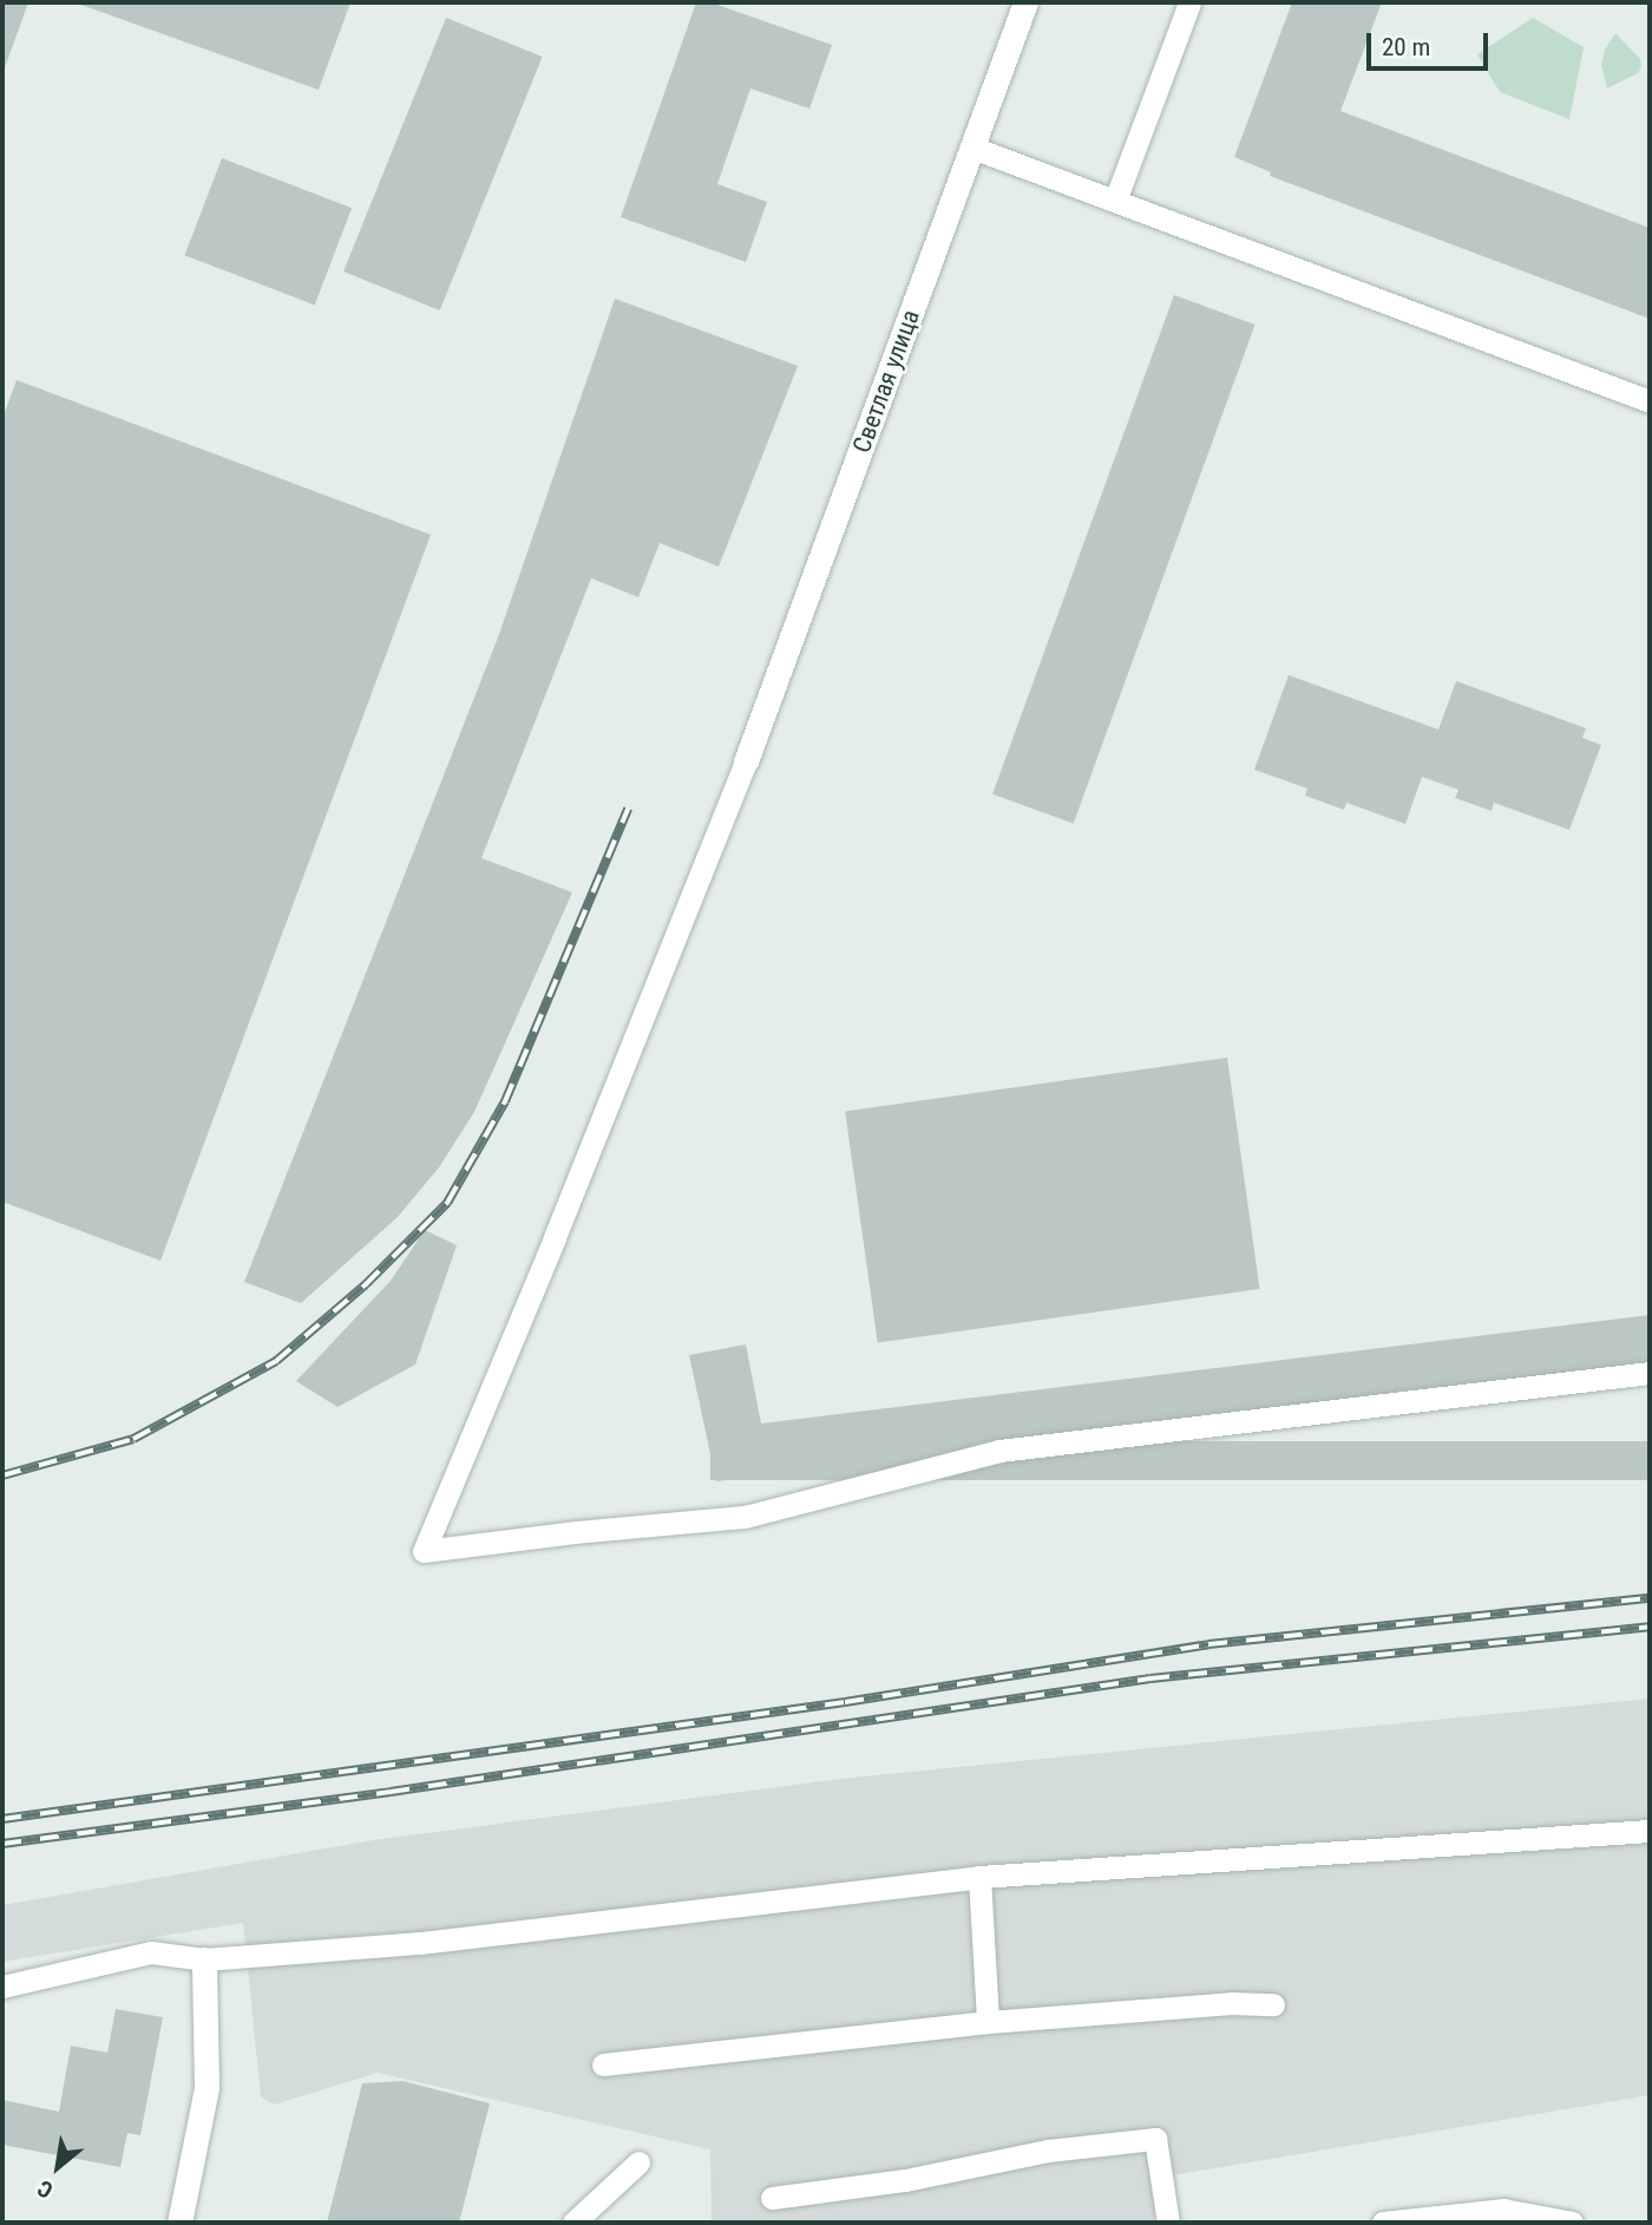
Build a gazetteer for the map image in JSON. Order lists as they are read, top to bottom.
{
  "streets": {
    "street": ["Светлая улица"]
  },
  "scale_bar": "20 m",
  "north": "bottom left"
}
